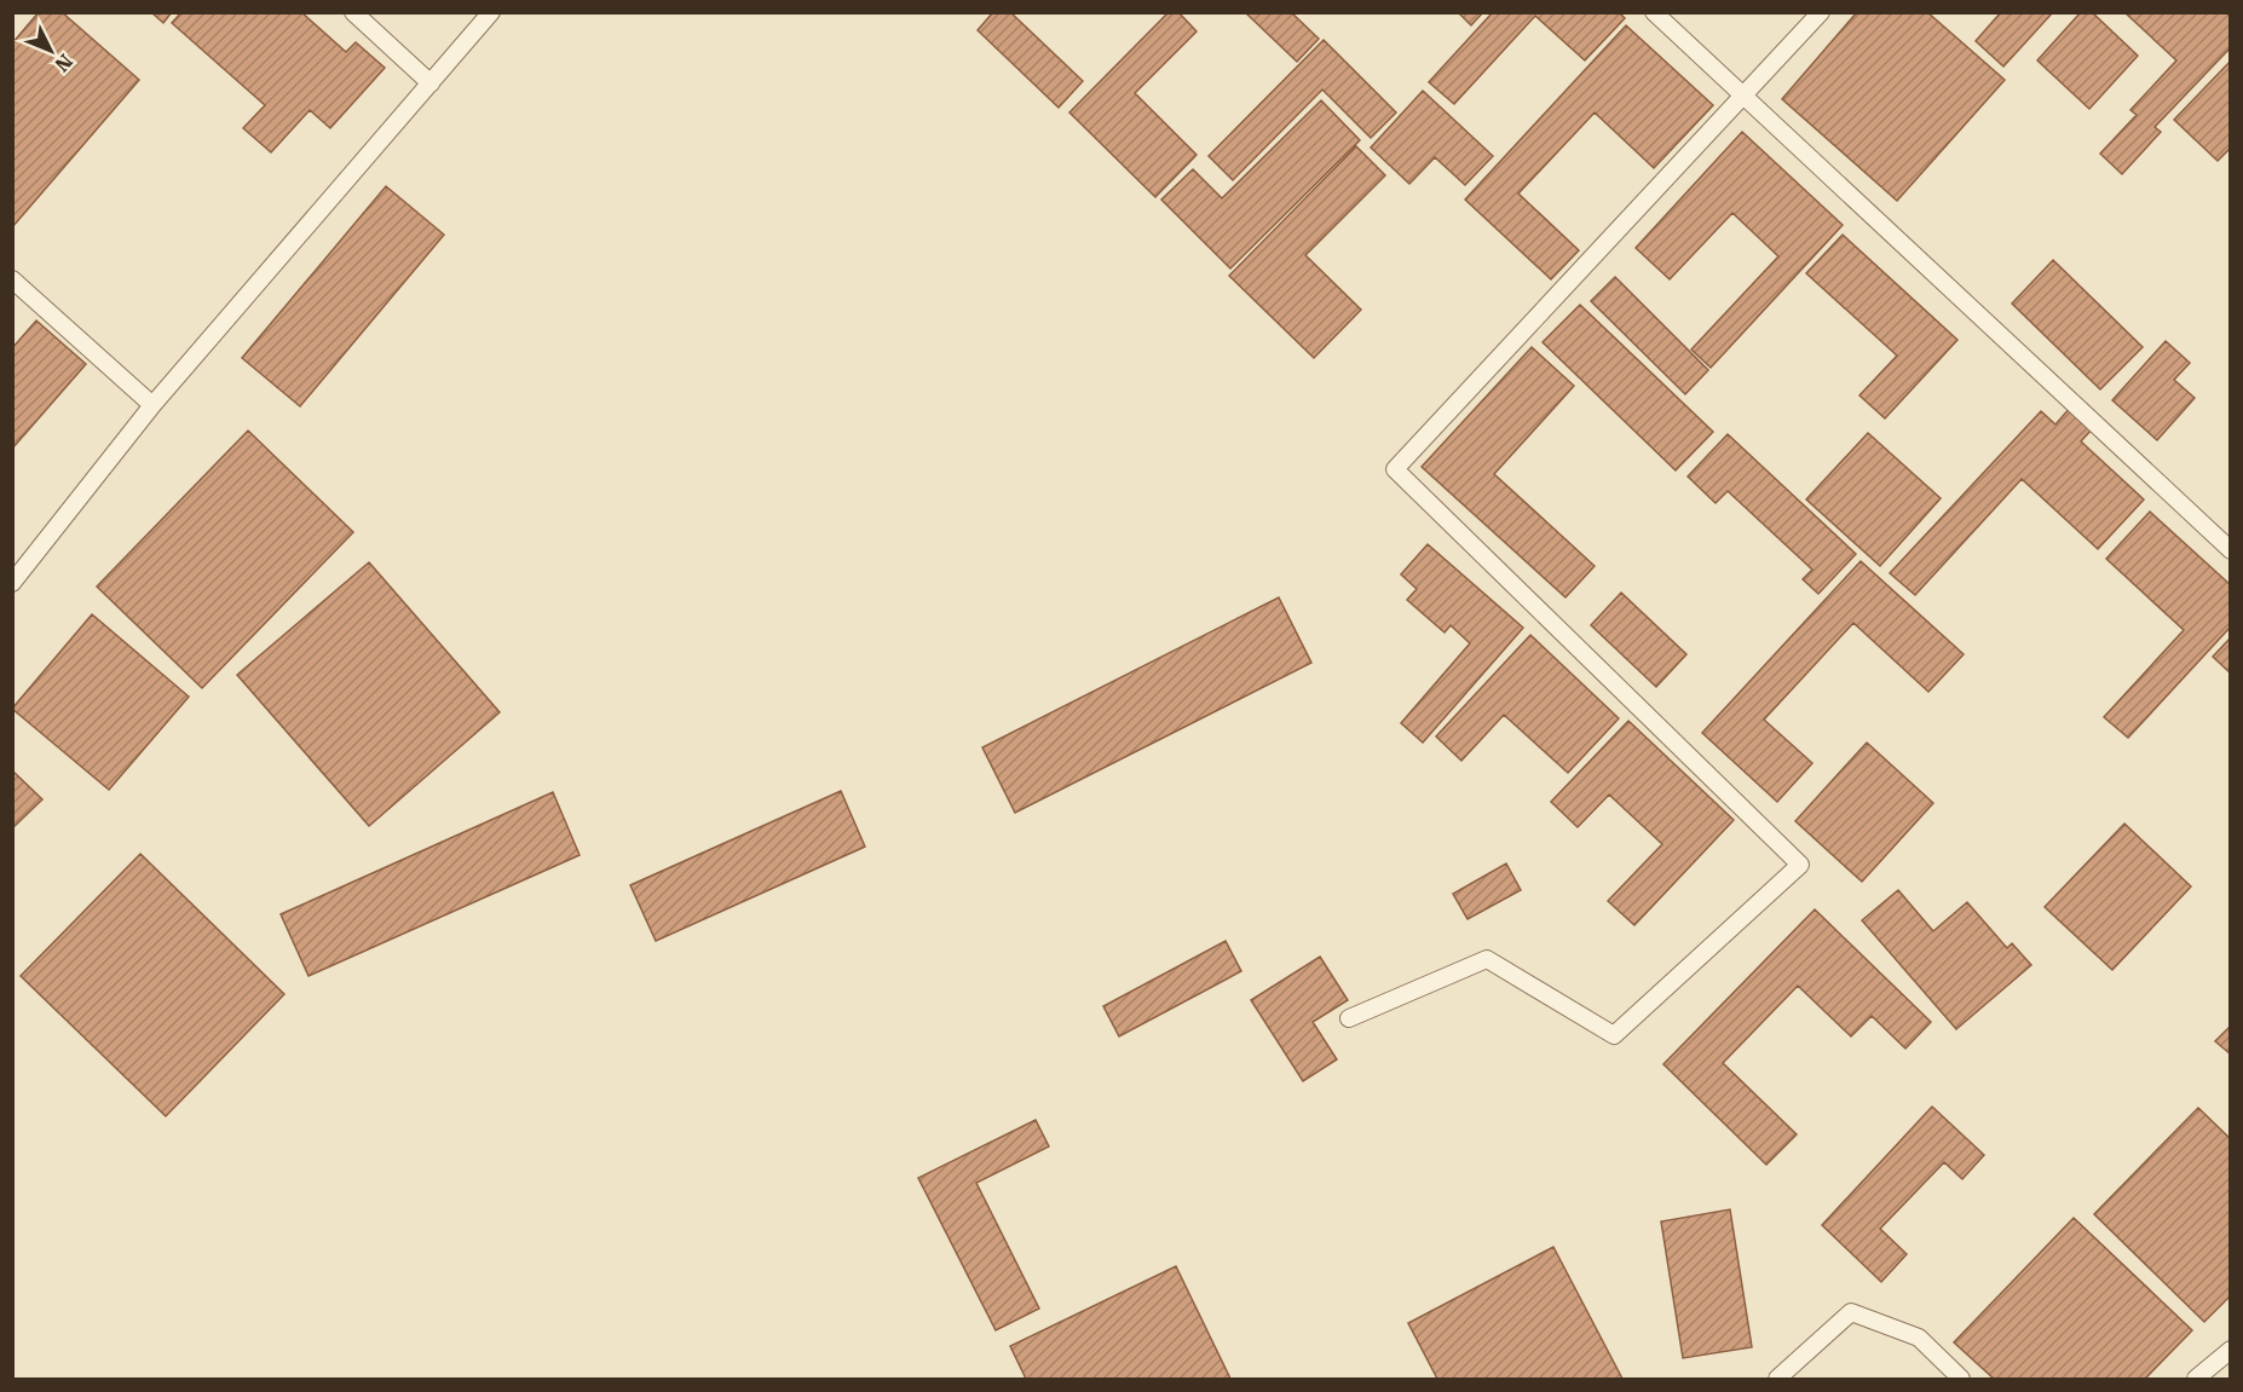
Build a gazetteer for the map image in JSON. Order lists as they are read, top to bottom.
{
  "north": "bottom right"
}
